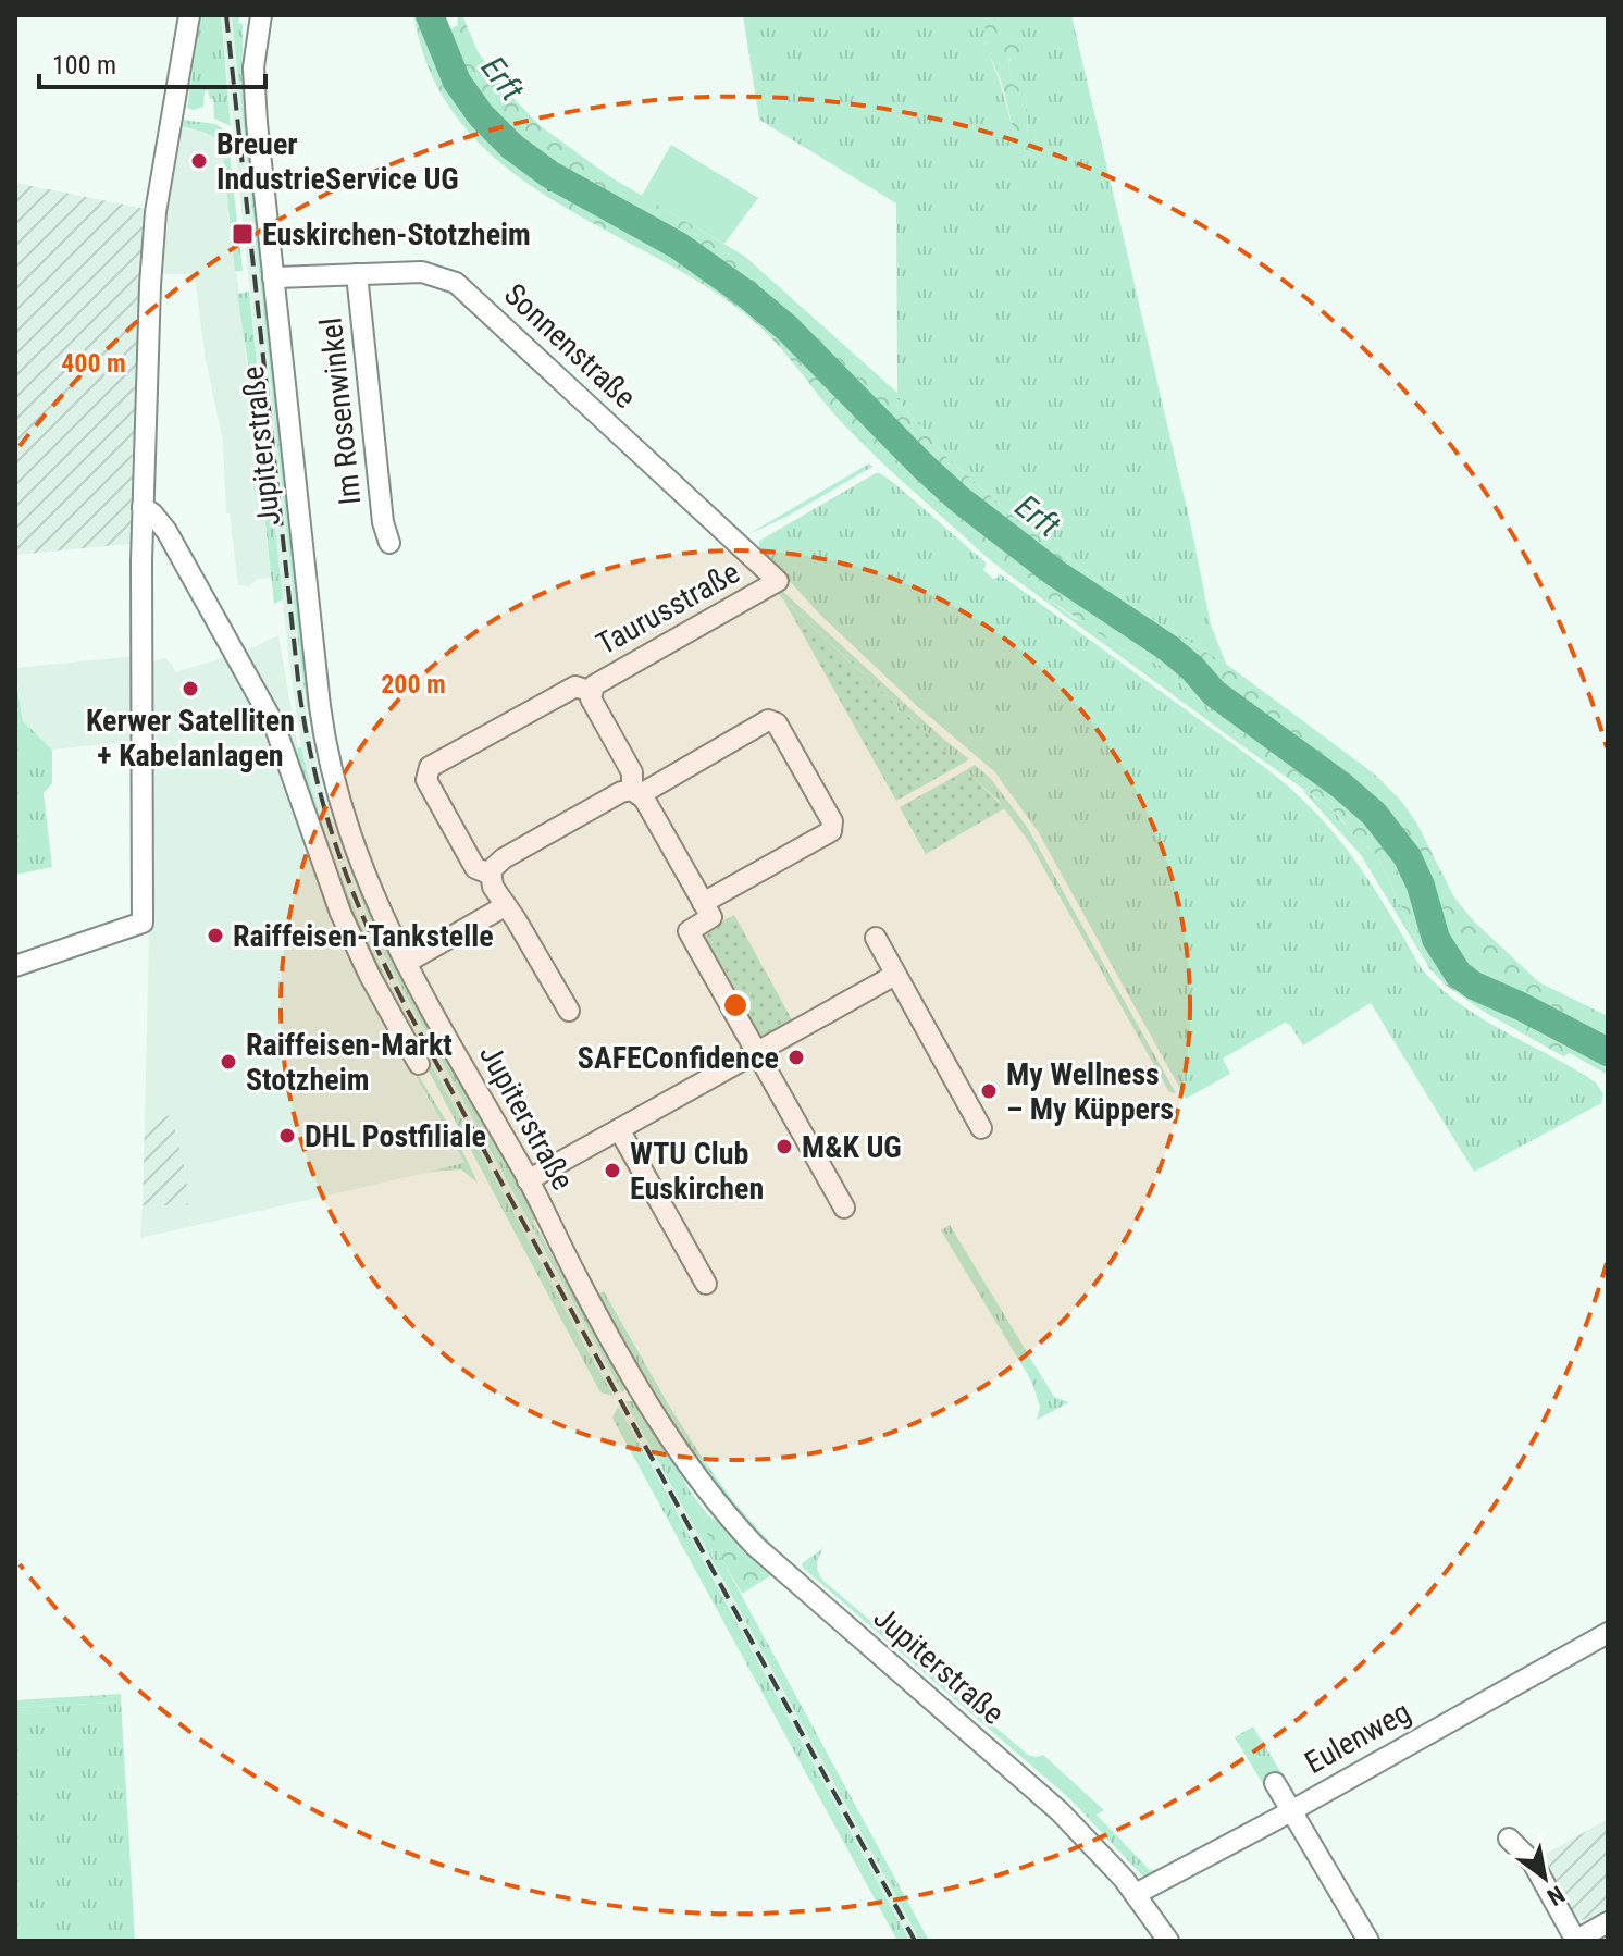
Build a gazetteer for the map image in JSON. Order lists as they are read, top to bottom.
{
  "streets": {
    "street": [
      "Sonnenstraße",
      "Im Rosenwinkel",
      "Jupiterstraße",
      "Taurusstraße",
      "Eulenweg"
    ]
  },
  "crossings": [
    ["Sonnenstraße", "Im Rosenwinkel"],
    ["Sonnenstraße", "Jupiterstraße"],
    ["Sonnenstraße", "Taurusstraße"],
    ["Jupiterstraße", "Eulenweg"]
  ],
  "water": ["Erft"],
  "places": {
    "other": [
      "Breuer IndustrieService UG",
      "Kerwer Satelliten + Kabelanlagen",
      "Raiffeisen-Tankstelle",
      "SAFEConfidence",
      "Raiffeisen-Markt Stotzheim",
      "My Wellness – My Küppers",
      "DHL Postfiliale",
      "M&K UG",
      "WTU Club Euskirchen"
    ],
    "transit": ["Euskirchen-Stotzheim"]
  },
  "scale_bar": "100 m",
  "north": "bottom right",
  "rings": ["400 m", "200 m"]
}
